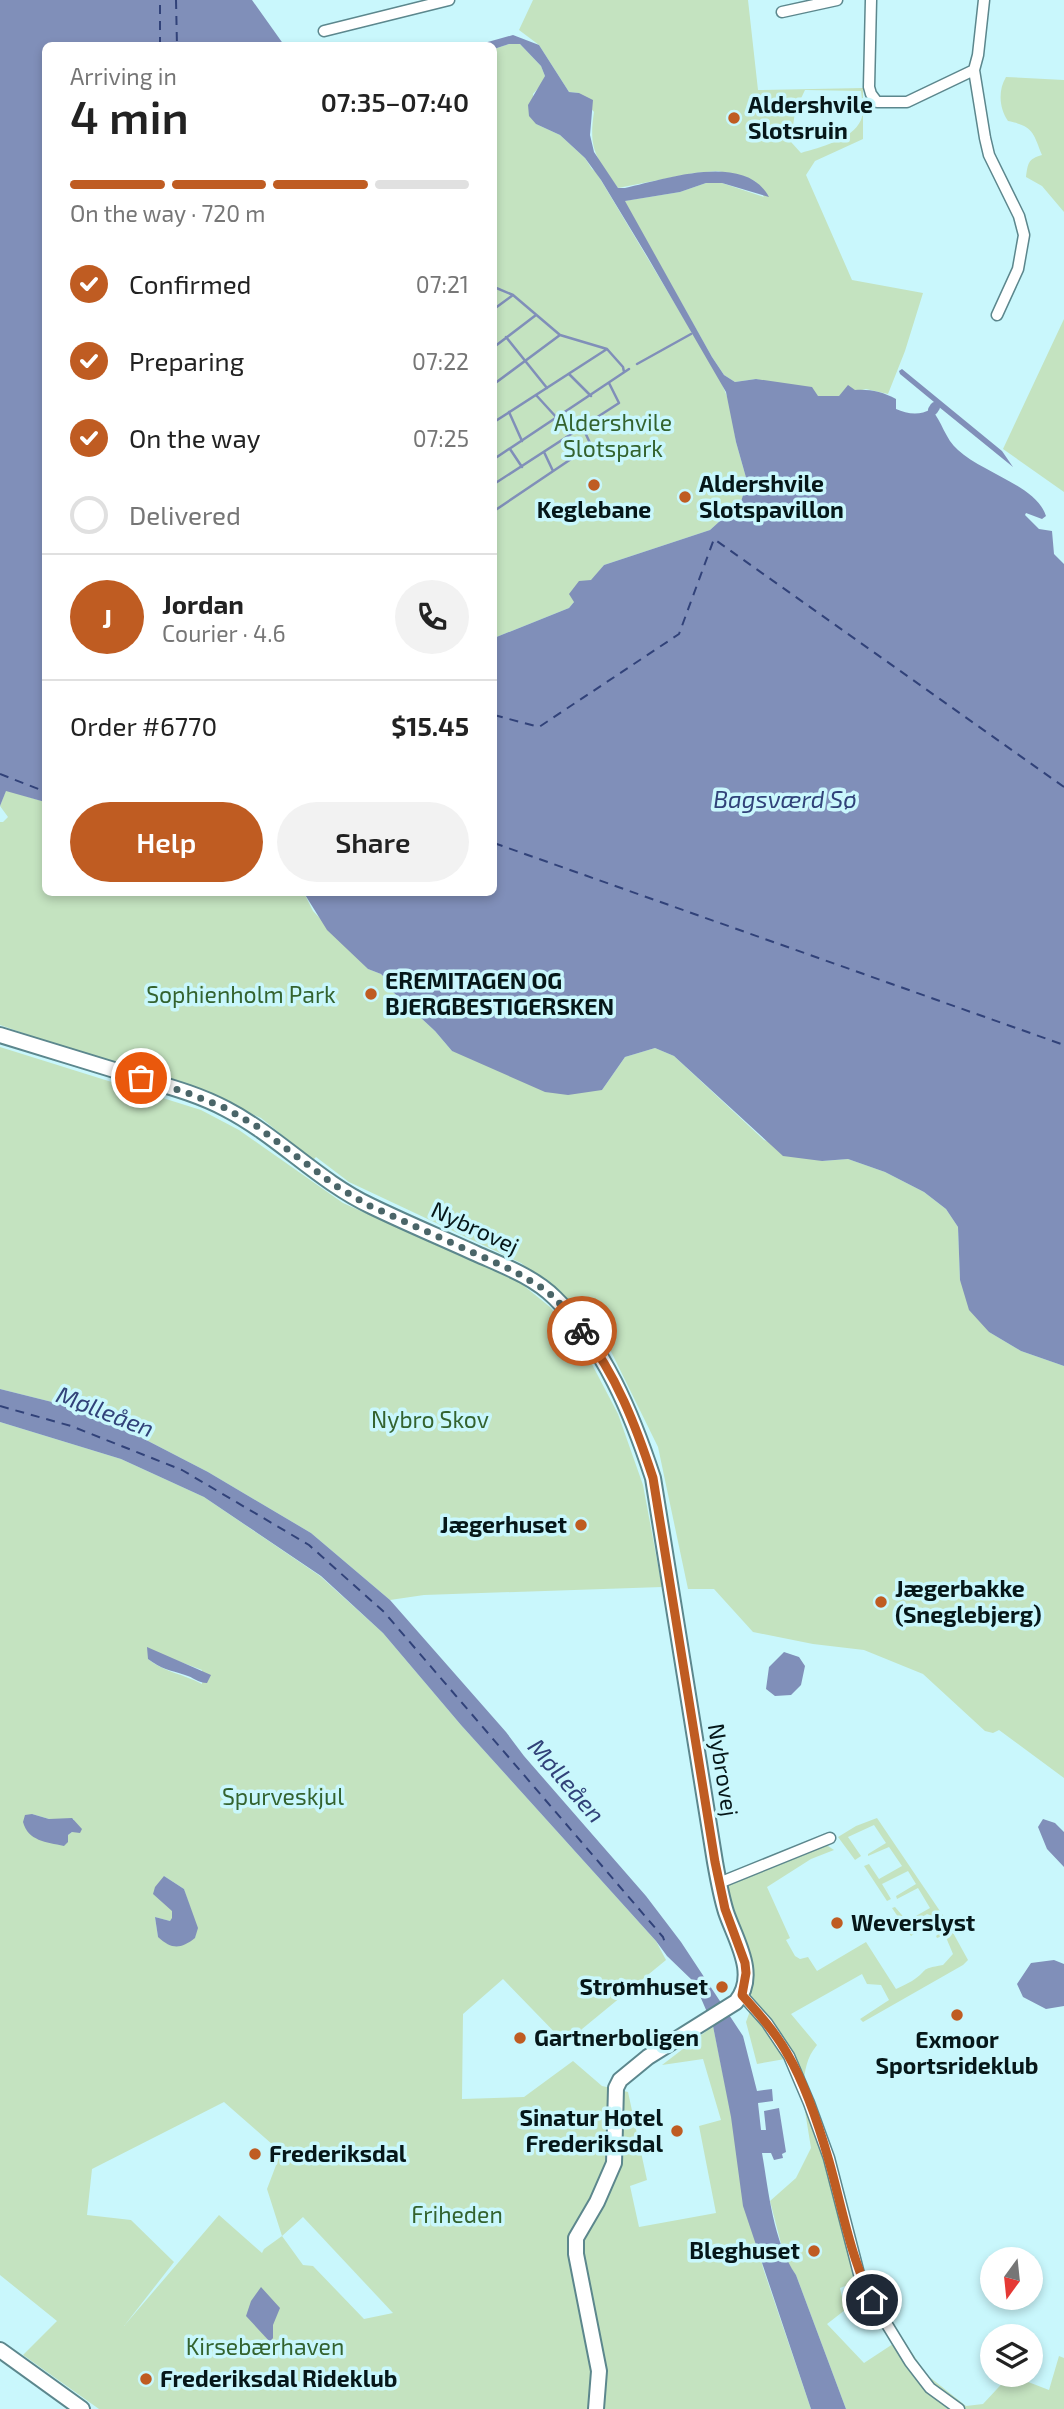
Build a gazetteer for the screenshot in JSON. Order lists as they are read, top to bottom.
{
  "streets": {
    "street": ["Nybrovej"]
  },
  "water": ["Bagsværd Sø", "Mølleåen"],
  "parks": [
    "Aldershvile Slotspark",
    "Sophienholm Park",
    "Nybro Skov",
    "Spurveskjul",
    "Friheden",
    "Kirsebærhaven"
  ],
  "places": [
    "Aldershvile Slotsruin",
    "Keglebane",
    "Aldershvile Slotspavillon",
    "EREMITAGEN OG BJERGBESTIGERSKEN",
    "Jægerhuset",
    "Jægerbakke (Sneglebjerg)",
    "Weverslyst",
    "Strømhuset",
    "Exmoor Sportsrideklub",
    "Gartnerboligen",
    "Sinatur Hotel Frederiksdal",
    "Frederiksdal",
    "Bleghuset",
    "Frederiksdal Rideklub"
  ],
  "north": "bottom",
  "page": {
    "heading": ["4 min", "Arriving in", "07:35–07:40"],
    "panel": [
      "Jordan",
      "Courier · 4.6",
      "Order #6770",
      "$15.45"
    ],
    "bar": "On the way · 720 m",
    "list": [
      ["Confirmed", "07:21"],
      ["Preparing", "07:22"],
      ["On the way", "07:25"],
      "Delivered"
    ],
    "round": "J",
    "buttons": ["Help", "Share"]
  }
}
